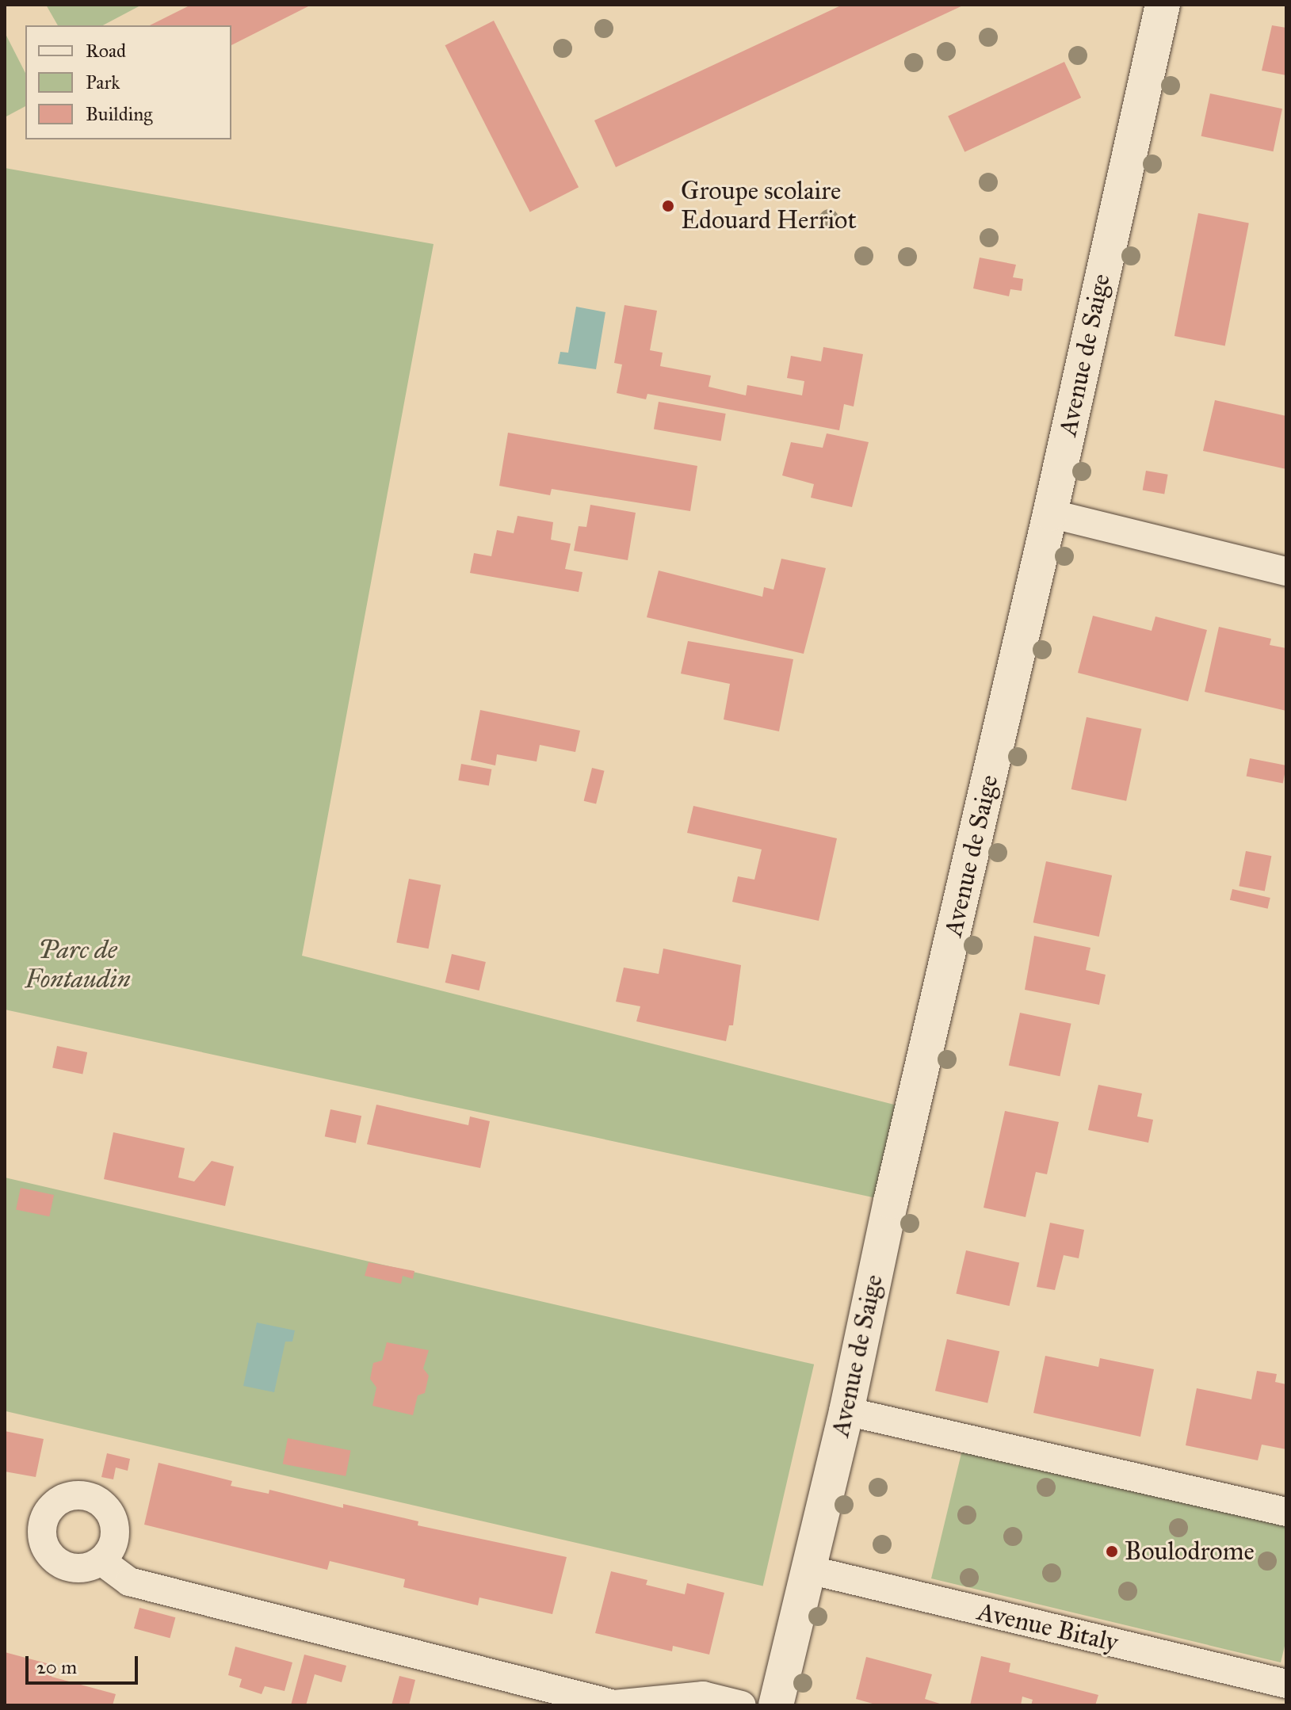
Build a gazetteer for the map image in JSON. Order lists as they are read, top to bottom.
{
  "streets": {
    "street": ["Avenue de Saige", "Avenue Bitaly"]
  },
  "crossings": [
    ["Avenue de Saige", "Avenue Bitaly"]
  ],
  "parks": ["Parc de Fontaudin"],
  "places": ["Groupe scolaire Edouard Herriot", "Boulodrome"],
  "legend": ["Road", "Park", "Building"],
  "scale_bar": "20 m"
}
